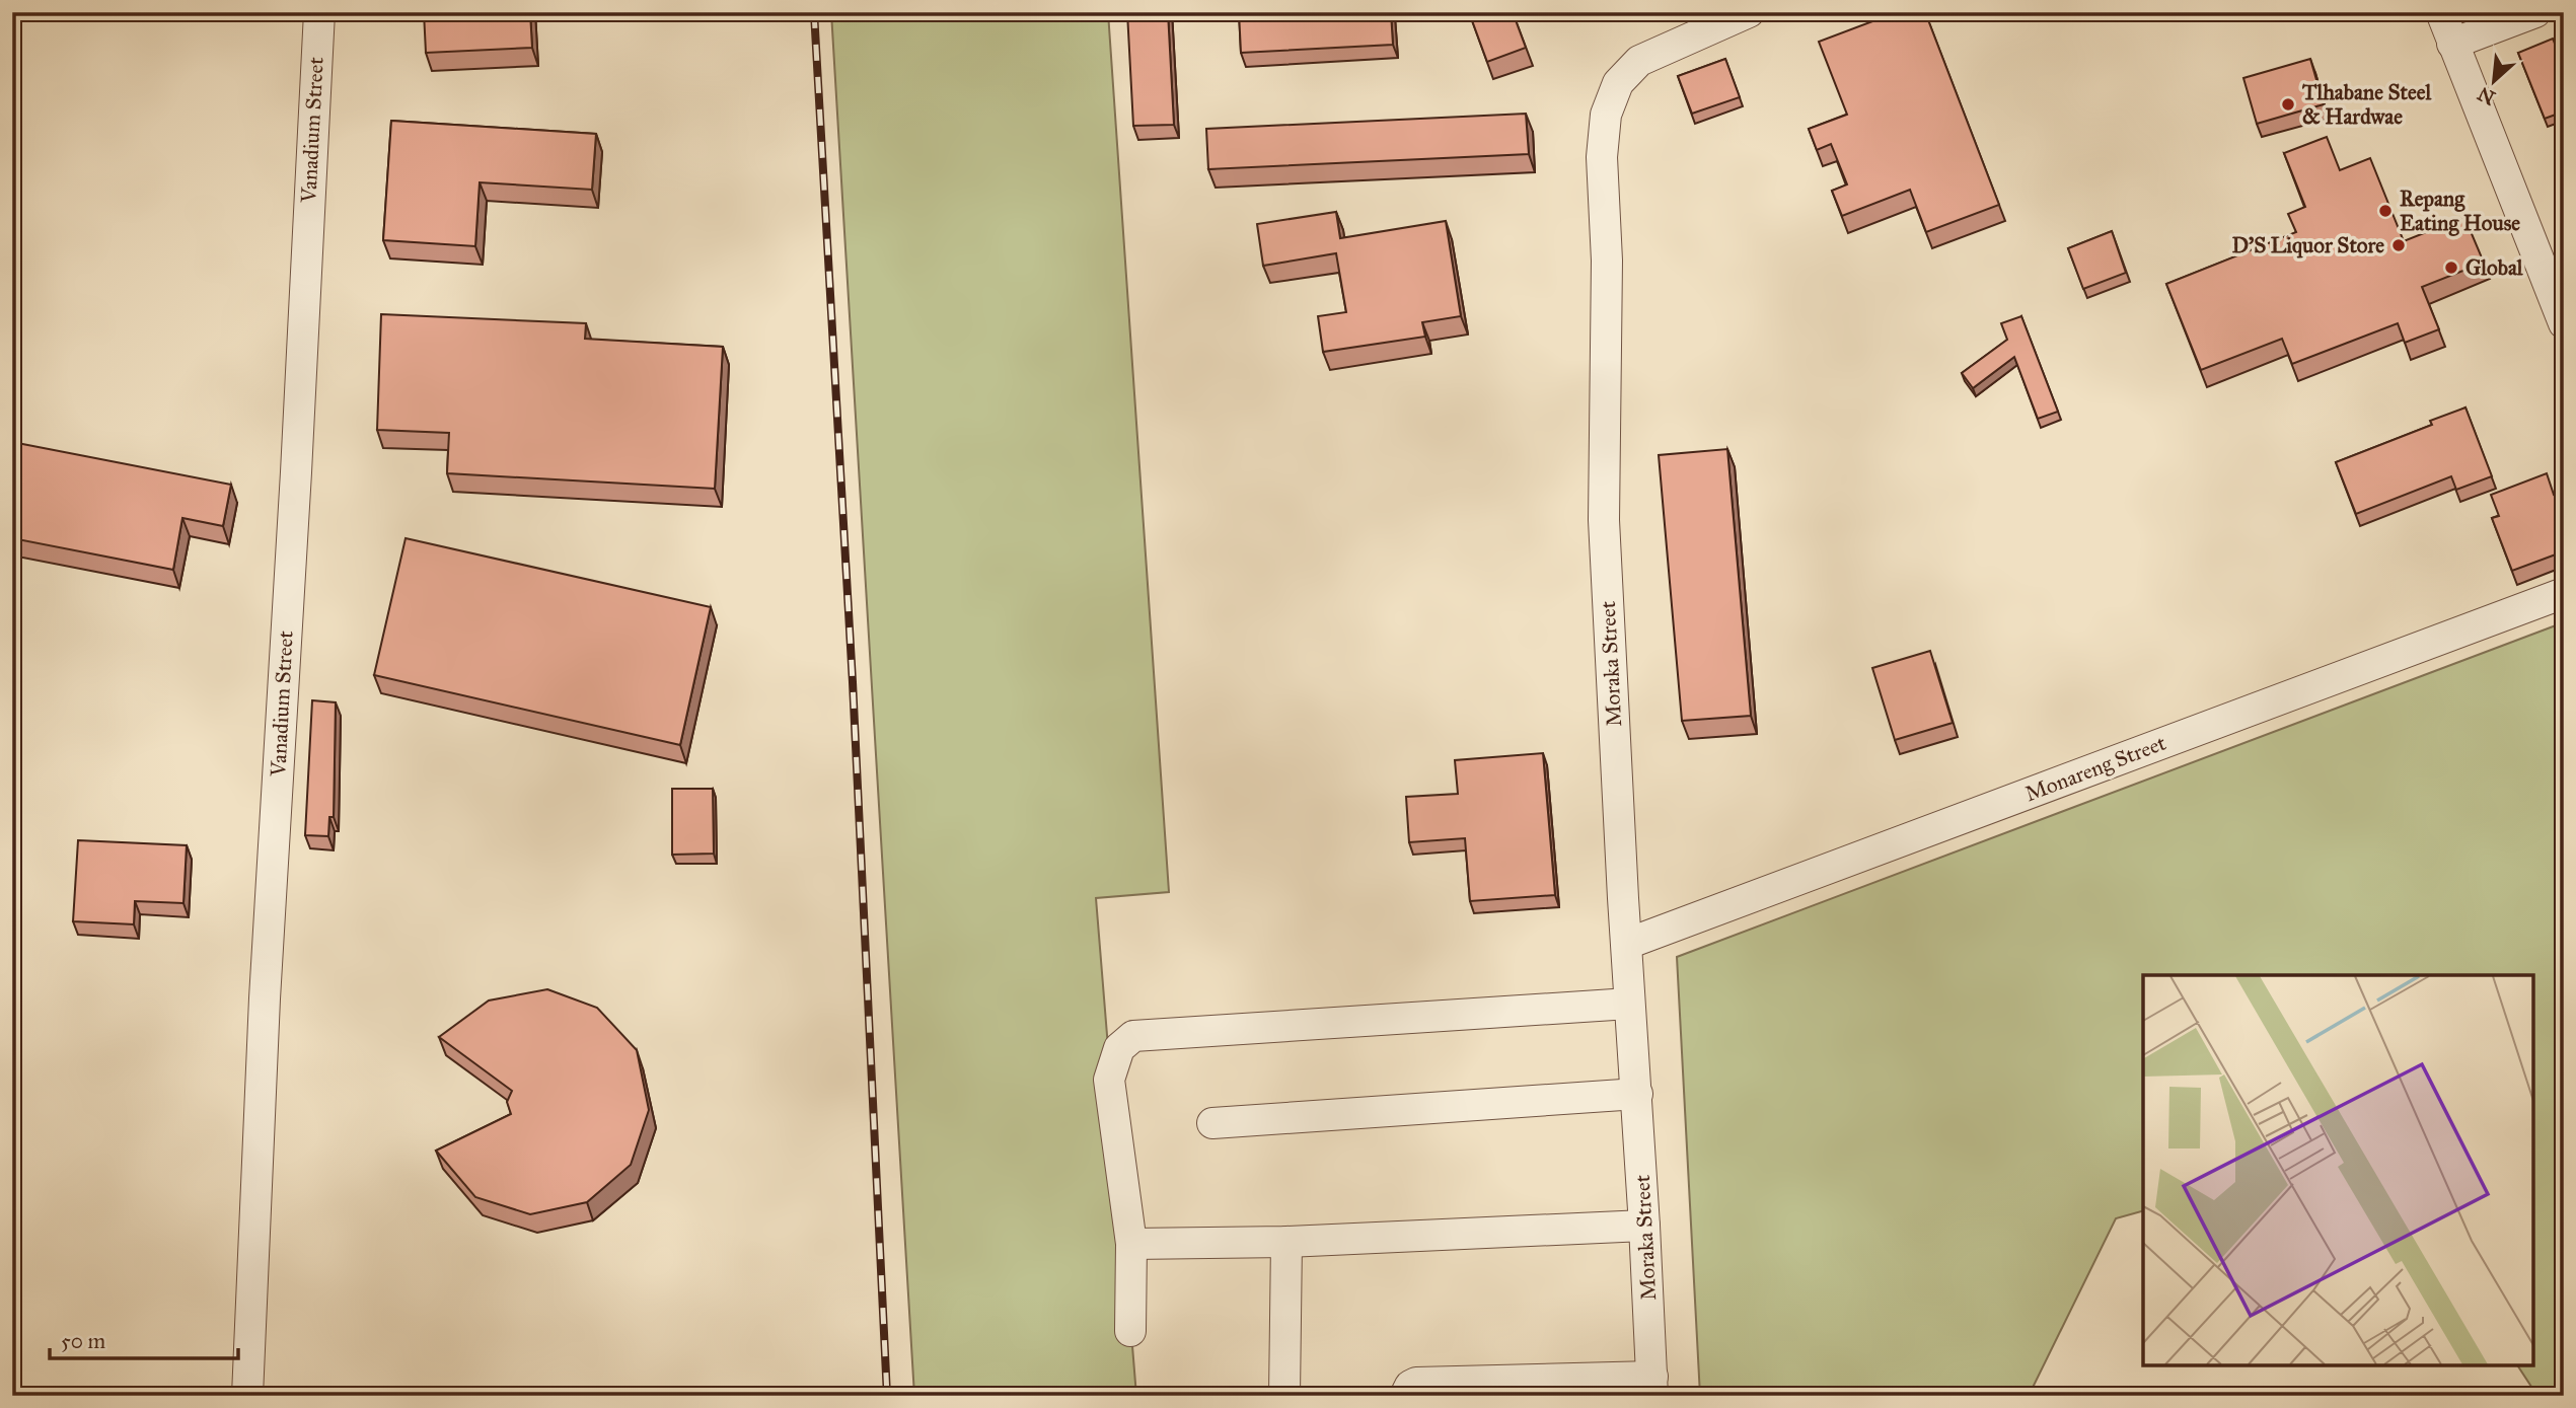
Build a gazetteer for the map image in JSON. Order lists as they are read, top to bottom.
{
  "streets": {
    "street": ["Vanadium Street", "Moraka Street", "Monareng Street"]
  },
  "crossings": [
    ["Moraka Street", "Monareng Street"]
  ],
  "places": [
    "Tlhabane Steel & Hardwae",
    "Repang Eating House",
    "D'S Liquor Store",
    "Global"
  ],
  "scale_bar": "50 m",
  "north": "bottom left"
}
